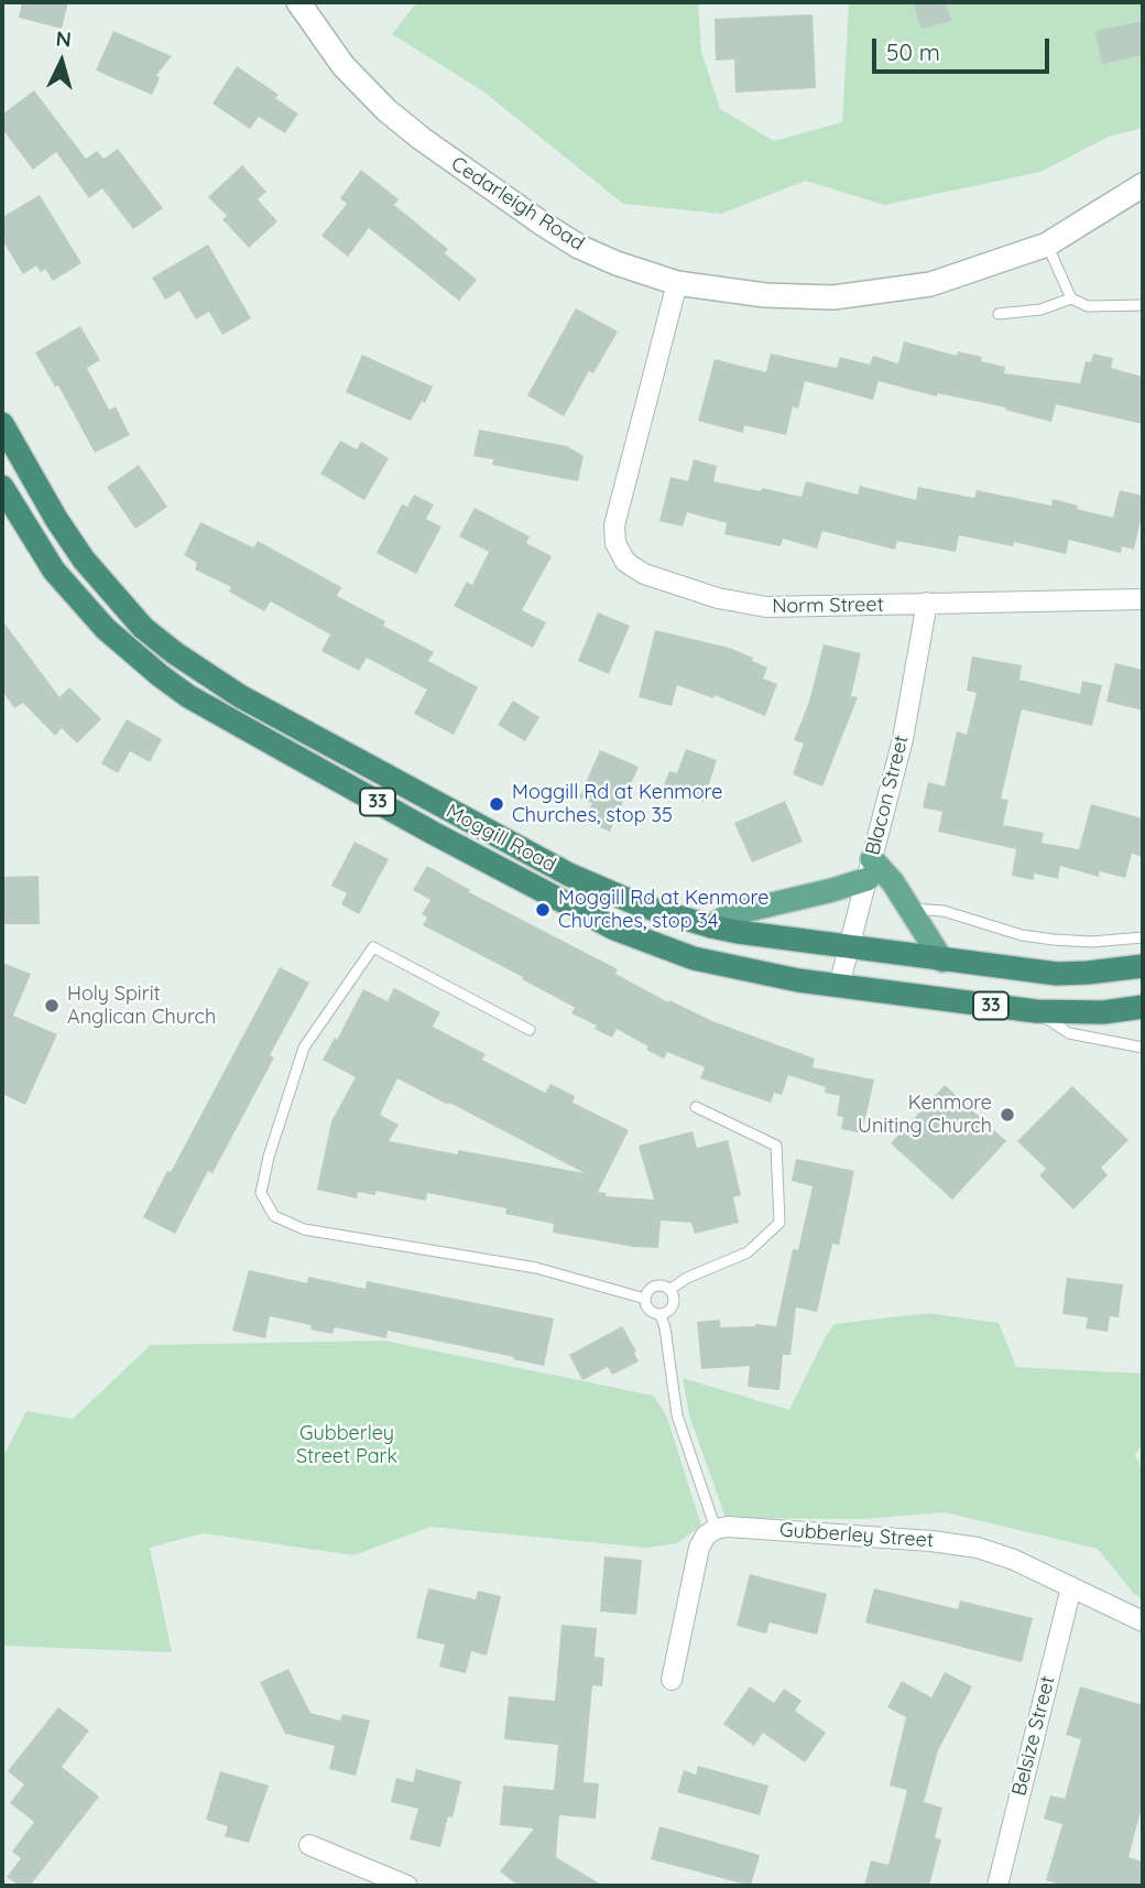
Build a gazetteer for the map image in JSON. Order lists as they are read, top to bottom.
{
  "streets": {
    "highway": ["33", "Moggill Road"],
    "street": [
      "Cedarleigh Road",
      "Norm Street",
      "Blacon Street",
      "Gubberley Street",
      "Belsize Street"
    ]
  },
  "crossings": [
    ["Cedarleigh Road", "Norm Street"],
    ["Norm Street", "Blacon Street"],
    ["Blacon Street", "Moggill Road"],
    ["Gubberley Street", "Belsize Street"]
  ],
  "parks": ["Gubberley Street Park"],
  "places": [
    "Moggill Rd at Kenmore Churches, stop 35",
    "Moggill Rd at Kenmore Churches, stop 34",
    "Holy Spirit Anglican Church",
    "Kenmore Uniting Church"
  ],
  "scale_bar": "50 m",
  "north": "top"
}
